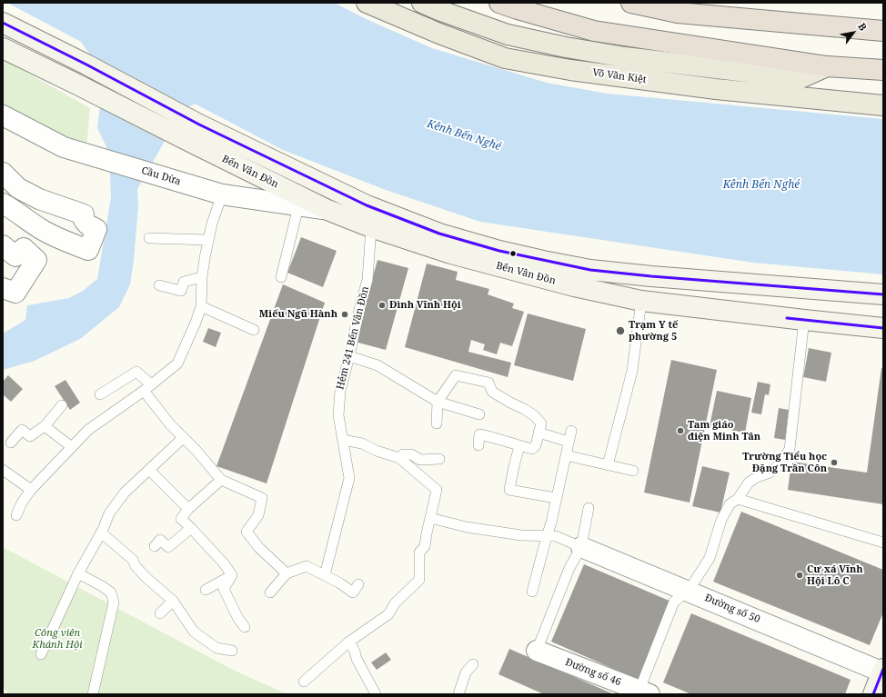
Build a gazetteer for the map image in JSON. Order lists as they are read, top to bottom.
{
  "streets": {
    "main road": ["Võ Văn Kiệt", "Bến Vân Đồn"],
    "street": ["Cầu Dừa", "Đường số 50", "Đường số 46"],
    "lane": ["Hẻm 241 Bến Vân Đồn"]
  },
  "crossings": [
    ["Bến Vân Đồn", "Cầu Dừa"],
    ["Bến Vân Đồn", "Hẻm 241 Bến Vân Đồn"]
  ],
  "water": ["Kênh Bến Nghé"],
  "parks": ["Công viên Khánh Hội"],
  "places": [
    "Đình Vĩnh Hội",
    "Miếu Ngũ Hành",
    "Trạm Y tế phường 5",
    "Tam giáo điện Minh Tân",
    "Trường Tiểu học Đặng Trần Côn",
    "Cư xá Vĩnh Hội Lô C"
  ],
  "north": "top right"
}
